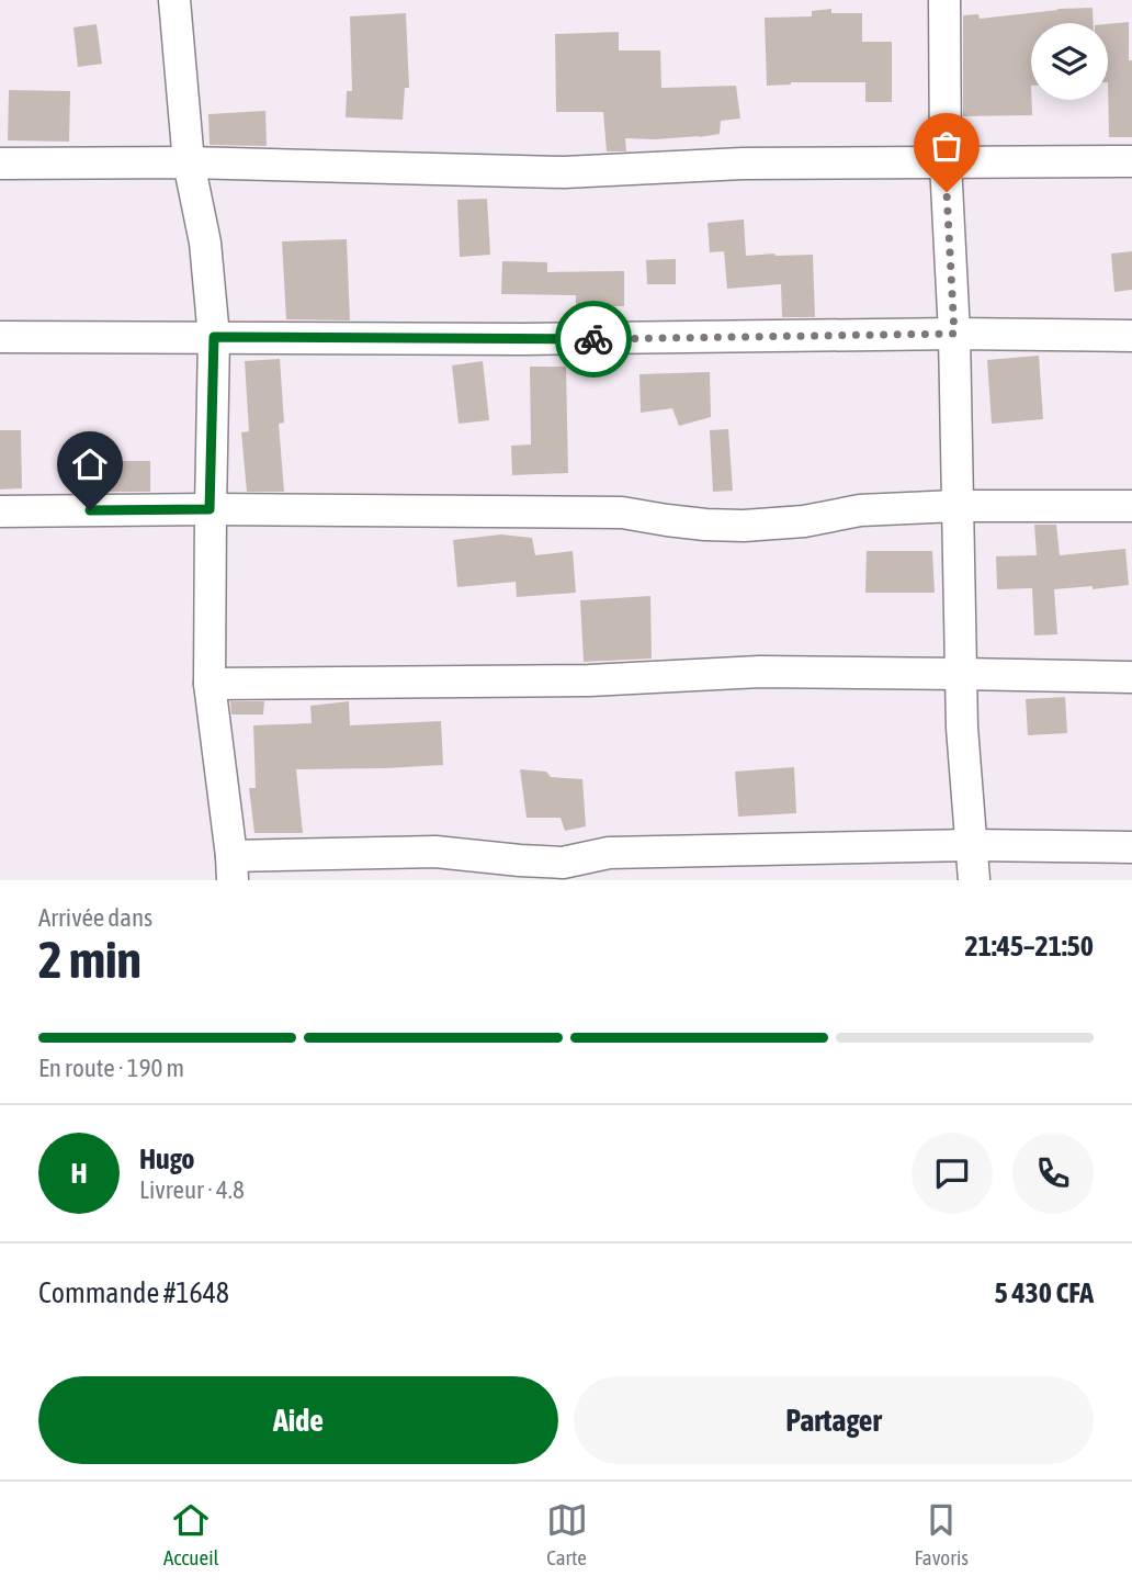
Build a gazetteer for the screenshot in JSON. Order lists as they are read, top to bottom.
{
  "page": {
    "heading": ["2 min", "Arrivée dans", "21:45–21:50"],
    "panel": [
      "Hugo",
      "Livreur · 4.8",
      "Commande #1648",
      "5 430 CFA"
    ],
    "bar": "En route · 190 m",
    "round": "H",
    "buttons": ["Aide", "Partager"],
    "tabs": ["Accueil", "Carte", "Favoris"]
  }
}
